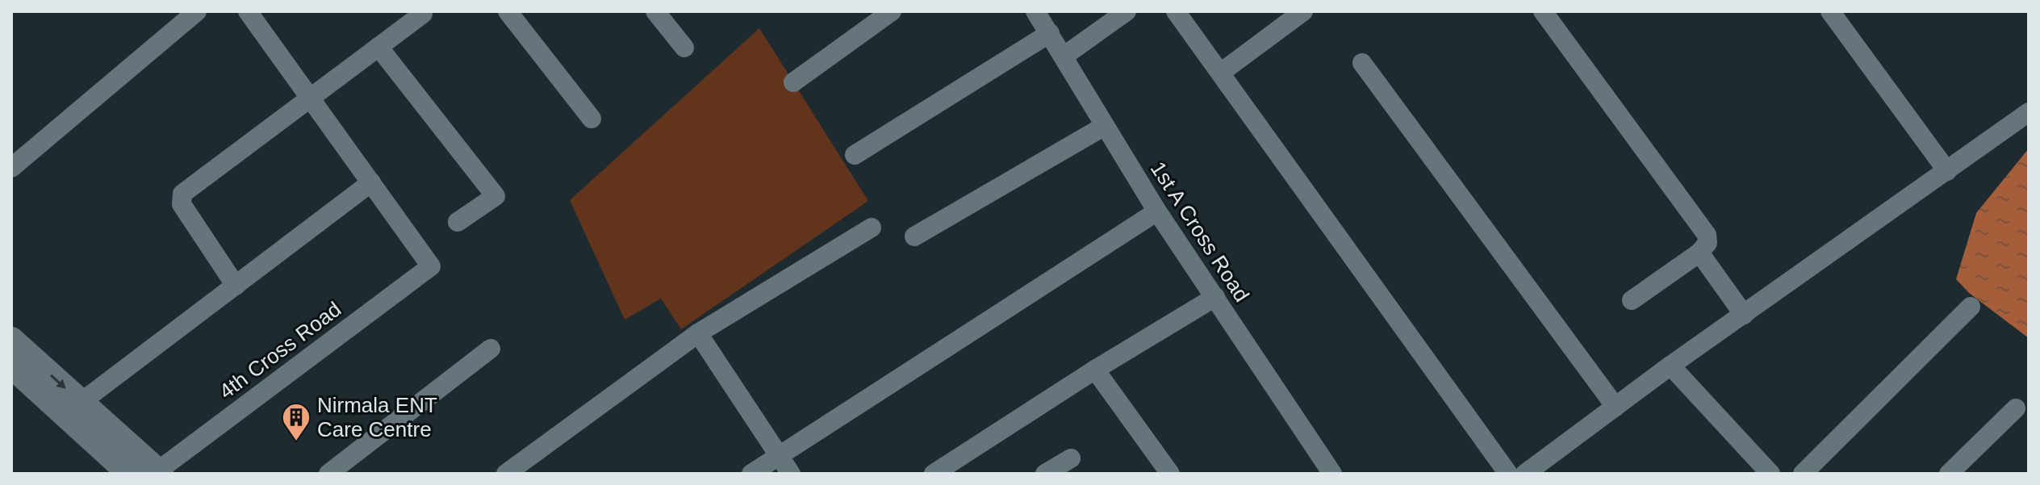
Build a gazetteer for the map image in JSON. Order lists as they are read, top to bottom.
{
  "streets": {
    "street": ["1st A Cross Road", "4th Cross Road"]
  },
  "places": {
    "building": ["Nirmala ENT Care Centre"]
  }
}
